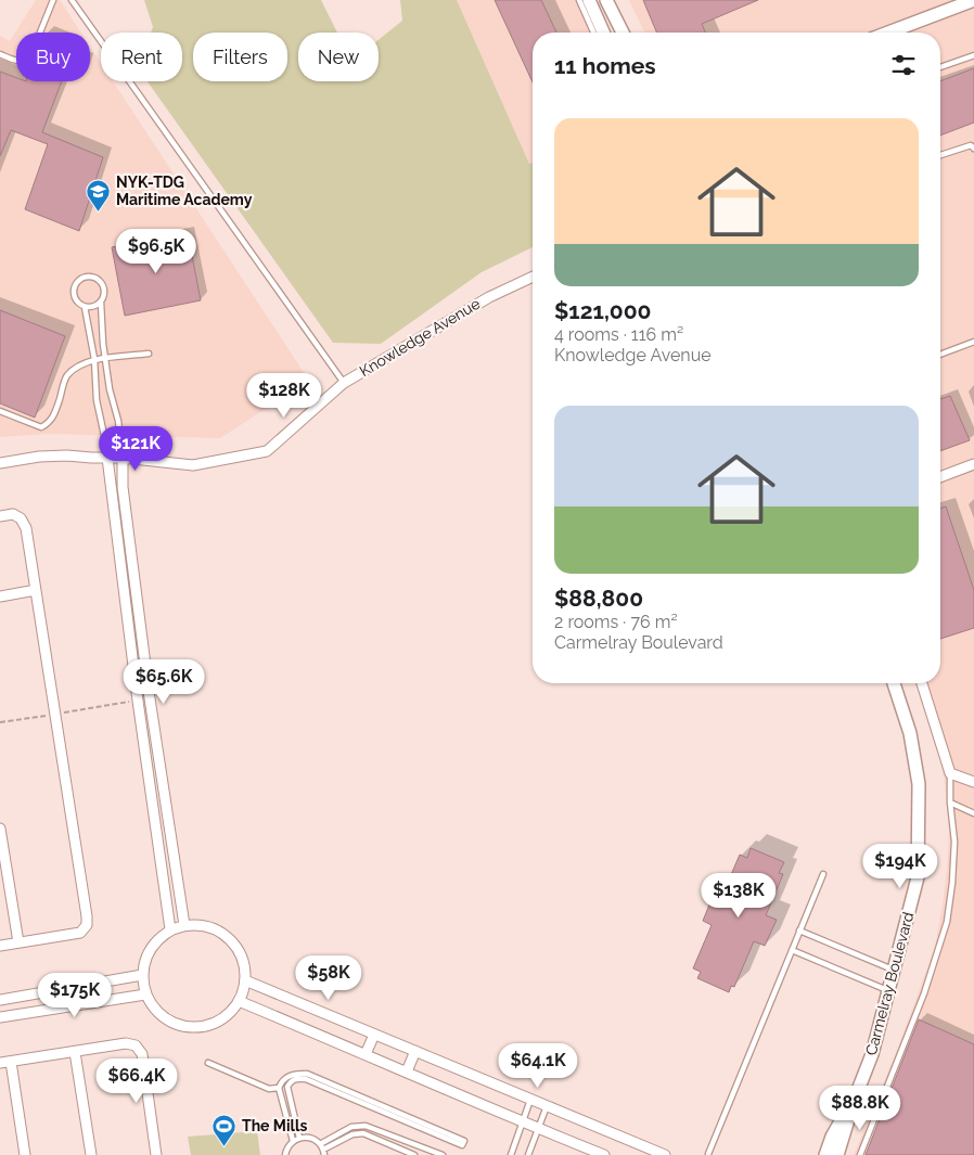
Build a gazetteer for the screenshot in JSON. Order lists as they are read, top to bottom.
{
  "streets": {
    "street": ["Knowledge Avenue", "Carmelray Boulevard"]
  },
  "places": {
    "school or university": ["NYK-TDG Maritime Academy"],
    "sports": ["The Mills"]
  },
  "page": {
    "chip": [
      "Buy",
      "Rent",
      "Filters",
      "New"
    ],
    "heading": "11 homes",
    "list": [
      {
        "name": "$121,000",
        "note": "4 rooms · 116 m² · Knowledge Avenue"
      },
      {
        "name": "$88,800",
        "note": "2 rooms · 76 m² · Carmelray Boulevard"
      }
    ],
    "price": [
      "$96.5K",
      "$128K",
      "$121K",
      "$65.6K",
      "$194K",
      "$138K",
      "$58K",
      "$175K",
      "$64.1K",
      "$66.4K",
      "$88.8K"
    ]
  }
}
